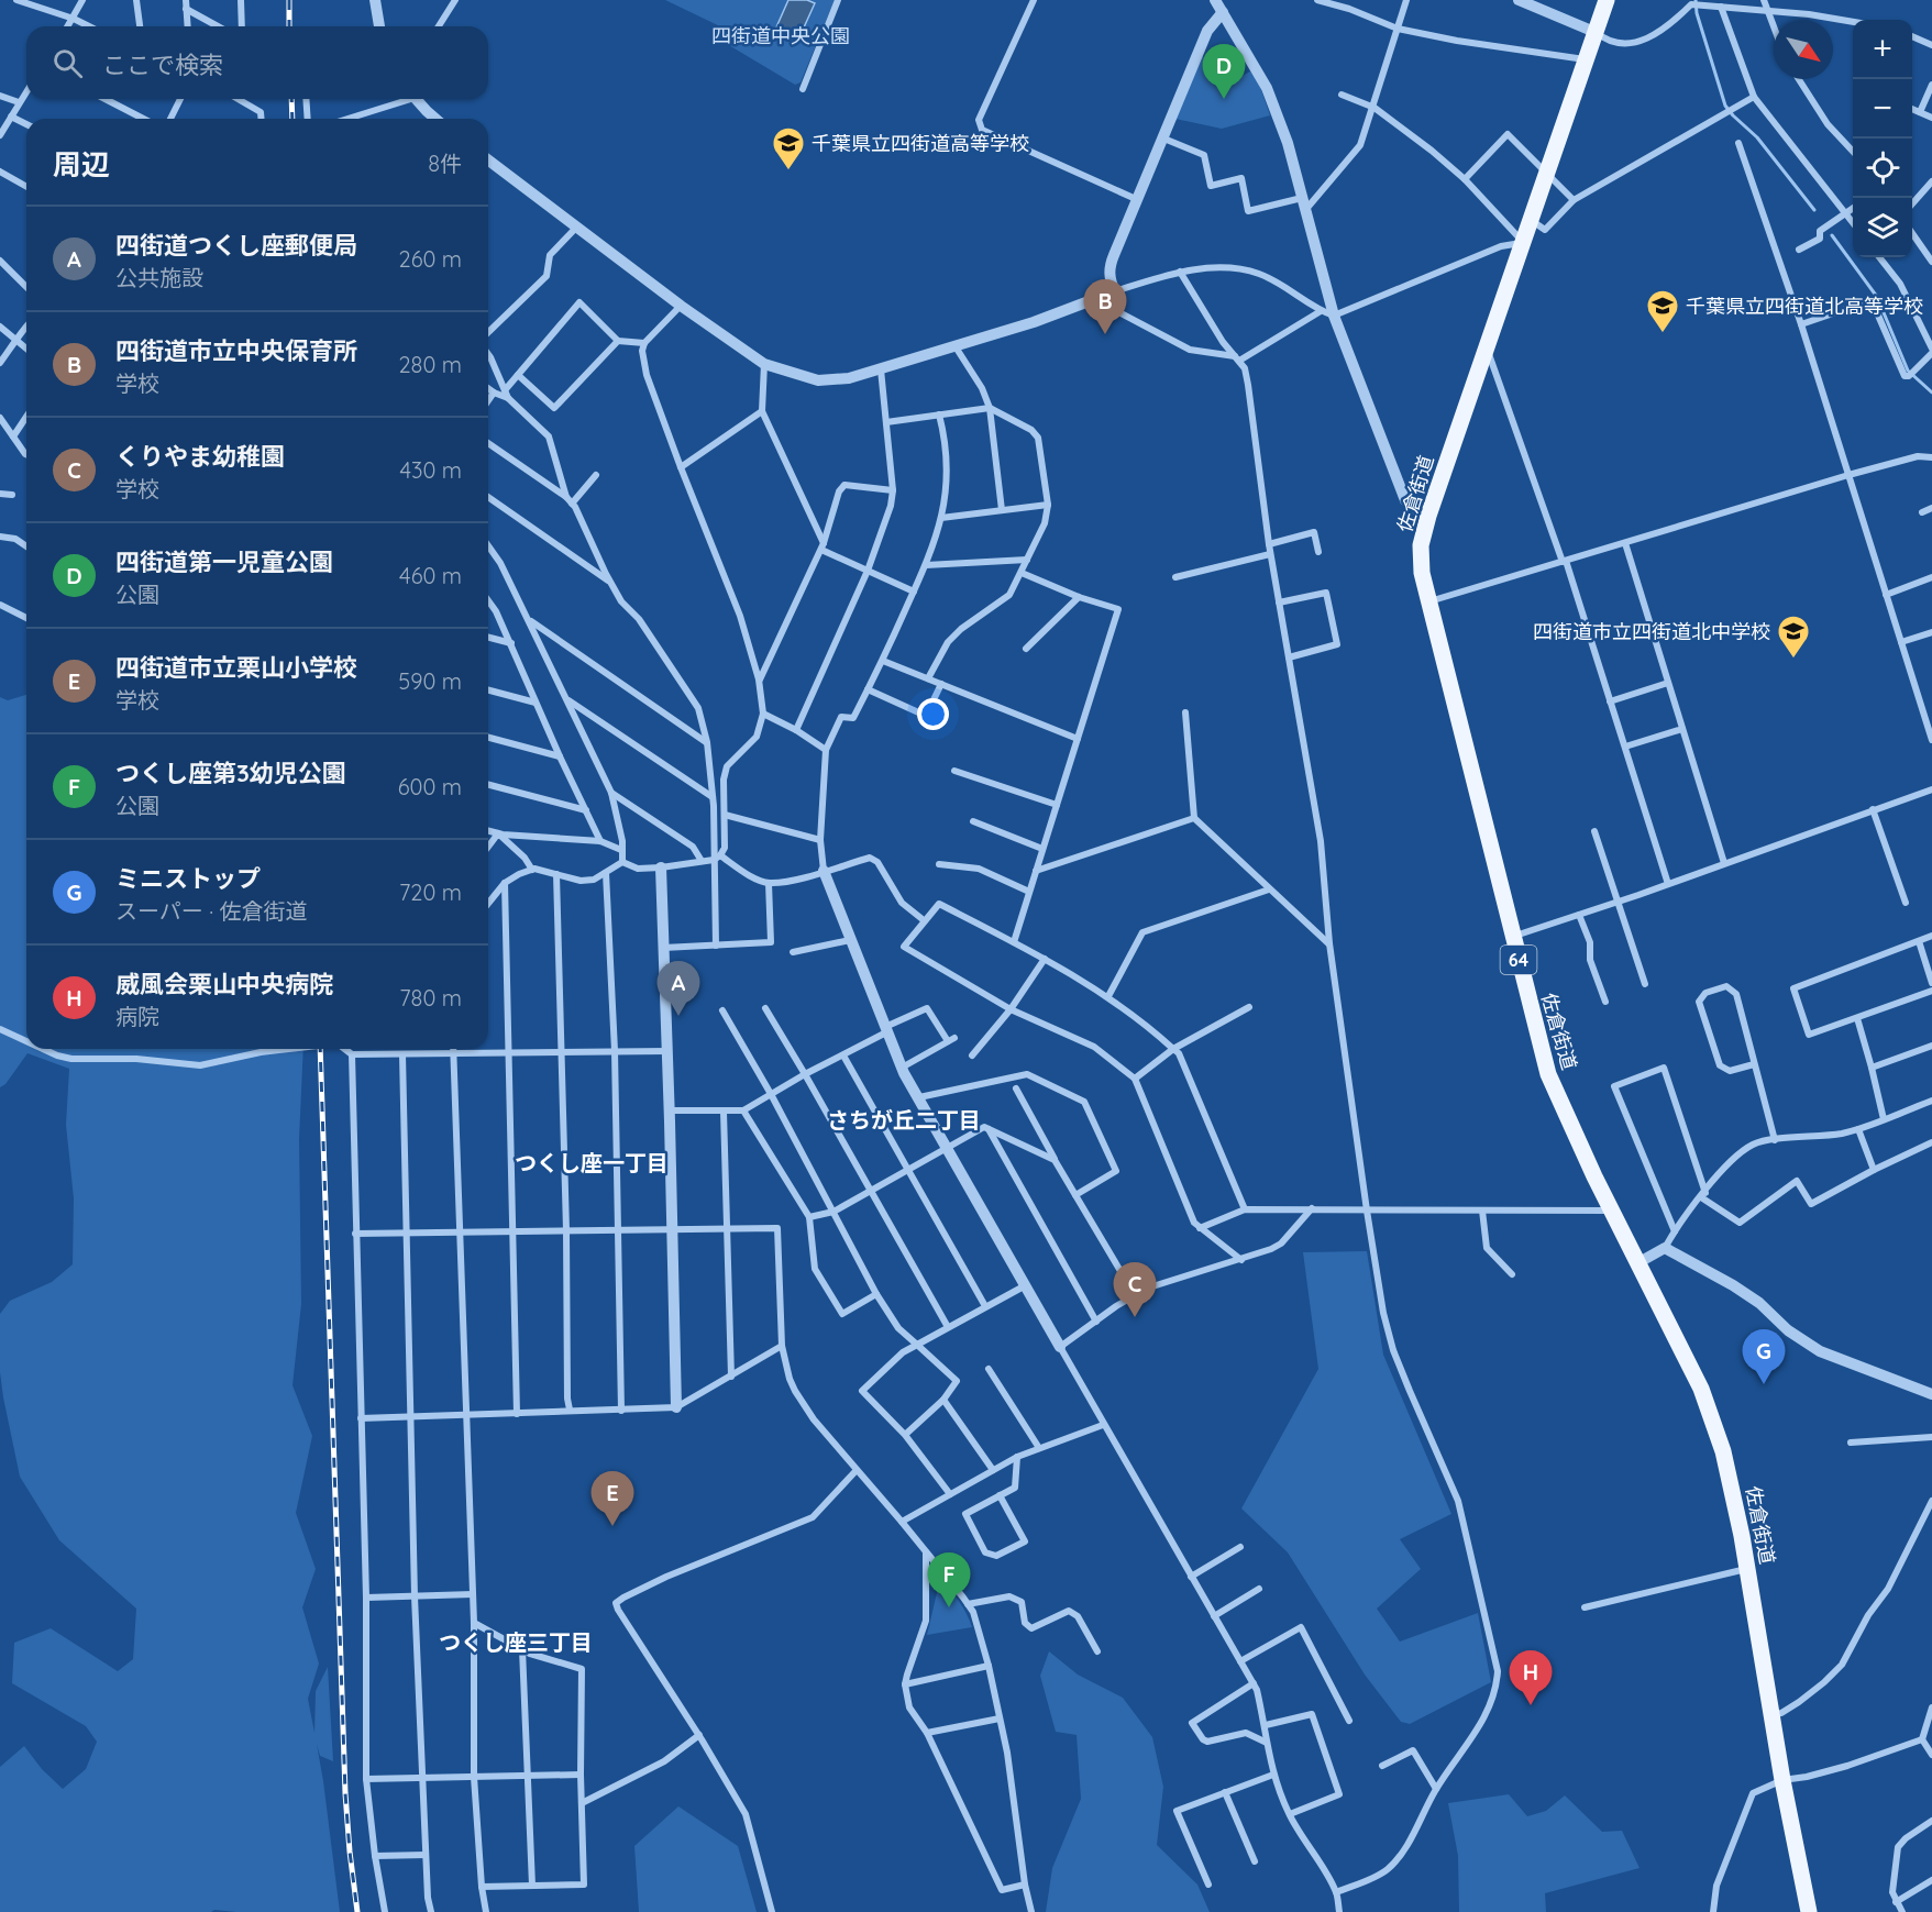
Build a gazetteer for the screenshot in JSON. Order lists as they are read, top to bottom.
{
  "streets": {
    "main road": ["佐倉街道", "64"]
  },
  "districts": ["さちが丘二丁目", "つくし座一丁目", "つくし座三丁目"],
  "parks": ["四街道中央公園"],
  "places": {
    "school or university": ["千葉県立四街道高等学校", "千葉県立四街道北高等学校", "四街道市立四街道北中学校"]
  },
  "north": "bottom right",
  "page": {
    "map_buttons": ["+", "−"],
    "search": "ここで検索",
    "pins": [
      "D",
      "B",
      "A",
      "C",
      "G",
      "E",
      "F",
      "H"
    ],
    "heading": ["周辺", "8件"],
    "list": [
      {
        "mark": "A",
        "name": "四街道つくし座郵便局",
        "note": "公共施設",
        "value": "260 m"
      },
      {
        "mark": "B",
        "name": "四街道市立中央保育所",
        "note": "学校",
        "value": "280 m"
      },
      {
        "mark": "C",
        "name": "くりやま幼稚園",
        "note": "学校",
        "value": "430 m"
      },
      {
        "mark": "D",
        "name": "四街道第一児童公園",
        "note": "公園",
        "value": "460 m"
      },
      {
        "mark": "E",
        "name": "四街道市立栗山小学校",
        "note": "学校",
        "value": "590 m"
      },
      {
        "mark": "F",
        "name": "つくし座第3幼児公園",
        "note": "公園",
        "value": "600 m"
      },
      {
        "mark": "G",
        "name": "ミニストップ",
        "note": "スーパー · 佐倉街道",
        "value": "720 m"
      },
      {
        "mark": "H",
        "name": "威風会栗山中央病院",
        "note": "病院",
        "value": "780 m"
      }
    ]
  }
}
